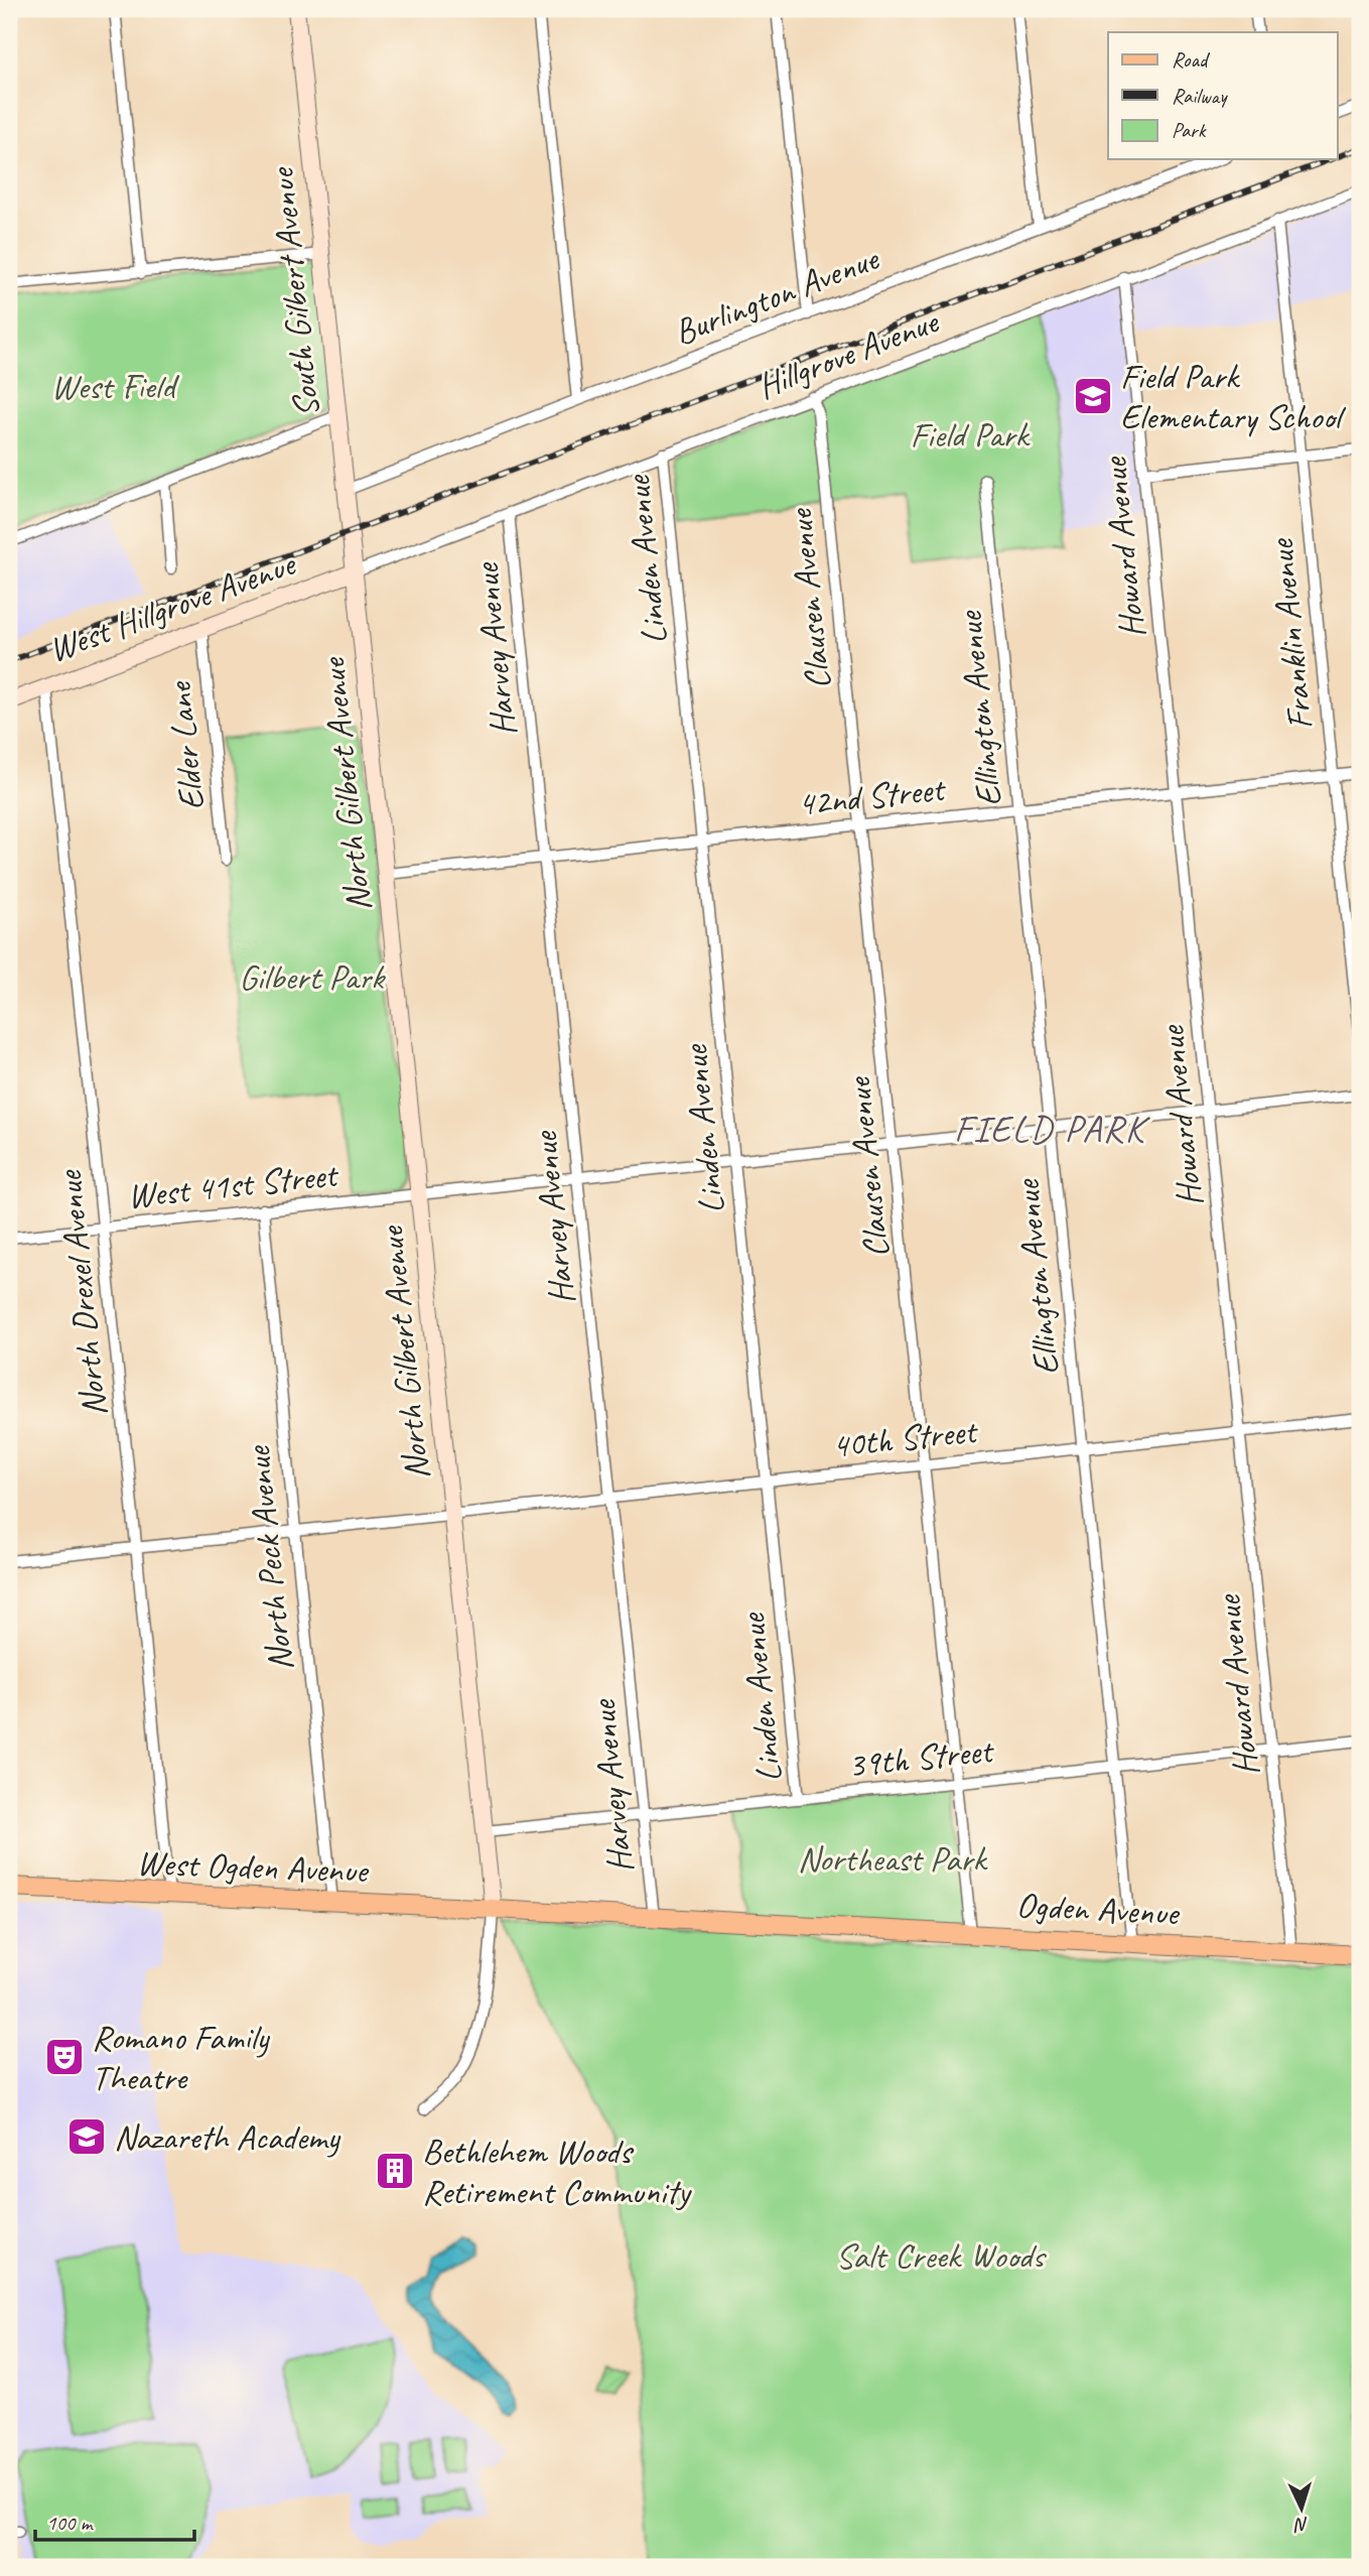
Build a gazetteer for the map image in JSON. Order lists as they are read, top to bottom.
{
  "streets": {
    "main road": ["West Ogden Avenue", "Ogden Avenue"],
    "street": [
      "South Gilbert Avenue",
      "Burlington Avenue",
      "Hillgrove Avenue",
      "Howard Avenue",
      "Linden Avenue",
      "Clausen Avenue",
      "West Hillgrove Avenue",
      "Franklin Avenue",
      "Harvey Avenue",
      "Ellington Avenue",
      "Elder Lane",
      "North Gilbert Avenue",
      "42nd Street",
      "West 41st Street",
      "North Drexel Avenue",
      "40th Street",
      "North Peck Avenue",
      "39th Street"
    ]
  },
  "crossings": [
    ["South Gilbert Avenue", "Burlington Avenue"],
    ["South Gilbert Avenue", "Hillgrove Avenue"],
    ["South Gilbert Avenue", "West Hillgrove Avenue"],
    ["South Gilbert Avenue", "North Gilbert Avenue"],
    ["Hillgrove Avenue", "Howard Avenue"],
    ["Hillgrove Avenue", "Linden Avenue"],
    ["Hillgrove Avenue", "Clausen Avenue"],
    ["Hillgrove Avenue", "West Hillgrove Avenue"],
    ["Hillgrove Avenue", "Franklin Avenue"],
    ["Hillgrove Avenue", "Harvey Avenue"],
    ["Hillgrove Avenue", "North Gilbert Avenue"],
    ["Howard Avenue", "42nd Street"],
    ["Howard Avenue", "West 41st Street"],
    ["Howard Avenue", "40th Street"],
    ["Howard Avenue", "39th Street"],
    ["Howard Avenue", "Ogden Avenue"],
    ["Linden Avenue", "42nd Street"],
    ["Linden Avenue", "West 41st Street"],
    ["Linden Avenue", "40th Street"],
    ["Linden Avenue", "39th Street"],
    ["Clausen Avenue", "42nd Street"],
    ["Clausen Avenue", "West 41st Street"],
    ["Clausen Avenue", "40th Street"],
    ["Clausen Avenue", "39th Street"],
    ["Clausen Avenue", "Ogden Avenue"],
    ["West Hillgrove Avenue", "Elder Lane"],
    ["West Hillgrove Avenue", "North Gilbert Avenue"],
    ["West Hillgrove Avenue", "North Drexel Avenue"],
    ["Franklin Avenue", "42nd Street"],
    ["Harvey Avenue", "42nd Street"],
    ["Harvey Avenue", "West 41st Street"],
    ["Harvey Avenue", "40th Street"],
    ["Harvey Avenue", "39th Street"],
    ["Harvey Avenue", "Ogden Avenue"],
    ["Ellington Avenue", "42nd Street"],
    ["Ellington Avenue", "West 41st Street"],
    ["Ellington Avenue", "40th Street"],
    ["Ellington Avenue", "39th Street"],
    ["Ellington Avenue", "Ogden Avenue"],
    ["North Gilbert Avenue", "42nd Street"],
    ["North Gilbert Avenue", "West 41st Street"],
    ["North Gilbert Avenue", "40th Street"],
    ["North Gilbert Avenue", "39th Street"],
    ["North Gilbert Avenue", "West Ogden Avenue"],
    ["North Gilbert Avenue", "Ogden Avenue"],
    ["West 41st Street", "North Drexel Avenue"],
    ["West 41st Street", "North Peck Avenue"],
    ["North Drexel Avenue", "40th Street"],
    ["North Drexel Avenue", "West Ogden Avenue"],
    ["40th Street", "North Peck Avenue"],
    ["North Peck Avenue", "West Ogden Avenue"],
    ["West Ogden Avenue", "Ogden Avenue"]
  ],
  "districts": ["FIELD PARK"],
  "parks": [
    "West Field",
    "Field Park",
    "Gilbert Park",
    "Northeast Park",
    "Salt Creek Woods"
  ],
  "places": {
    "school or university": ["Field Park Elementary School", "Nazareth Academy"],
    "theatre": ["Romano Family Theatre"],
    "building": ["Bethlehem Woods Retirement Community"]
  },
  "legend": ["Road", "Railway", "Park"],
  "scale_bar": "100 m",
  "north": "bottom"
}
